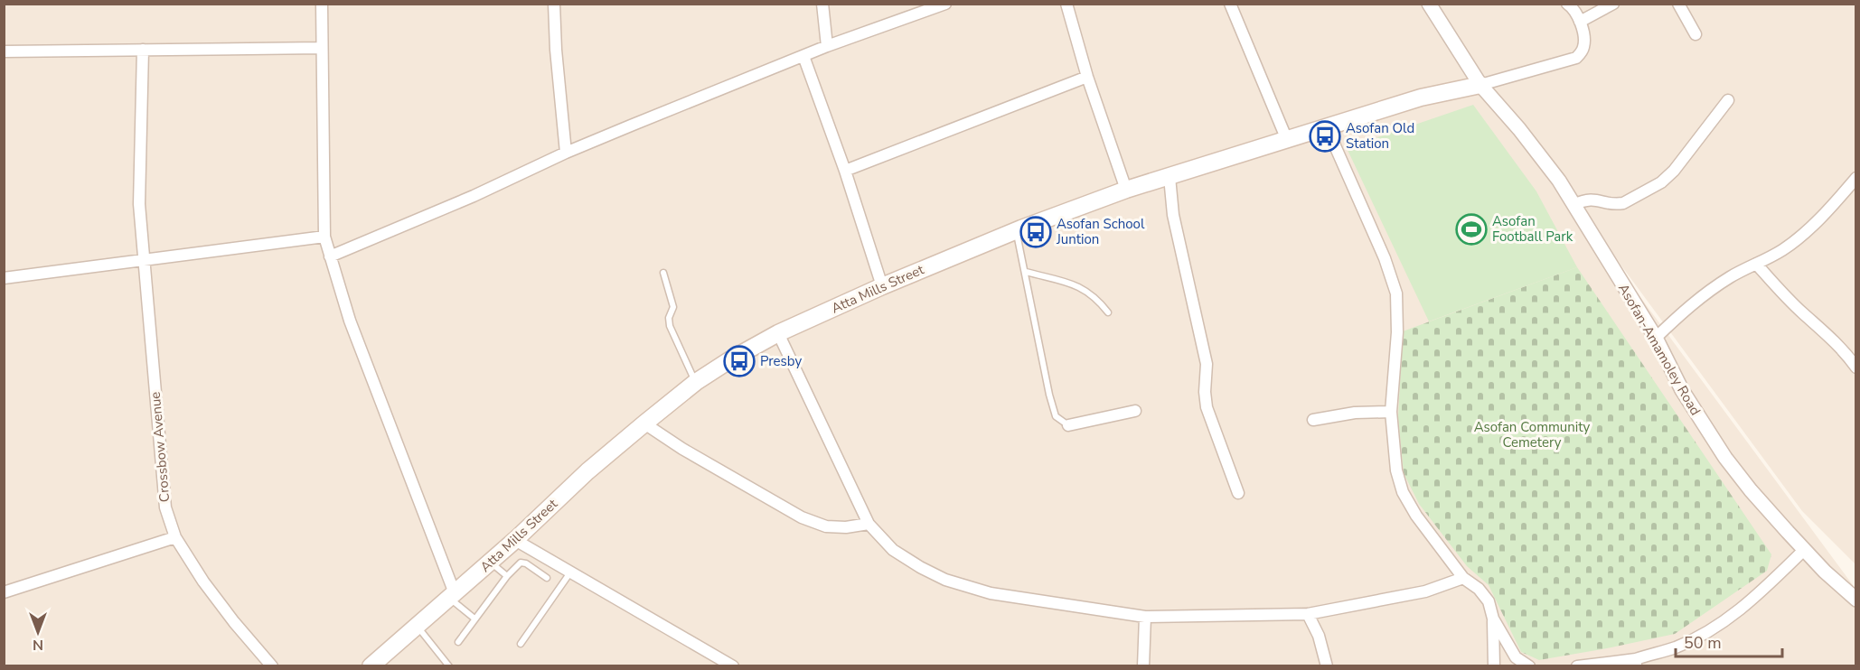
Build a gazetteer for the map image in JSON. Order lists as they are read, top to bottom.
{
  "streets": {
    "main road": ["Atta Mills Street"],
    "street": ["Asofan-Amamoley Road", "Crossbow Avenue"]
  },
  "crossings": [
    ["Atta Mills Street", "Asofan-Amamoley Road"]
  ],
  "parks": ["Asofan Community Cemetery"],
  "places": {
    "bus stop": ["Asofan Old Station", "Asofan School Juntion", "Presby"],
    "sports": ["Asofan Football Park"]
  },
  "scale_bar": "50 m",
  "north": "bottom"
}
